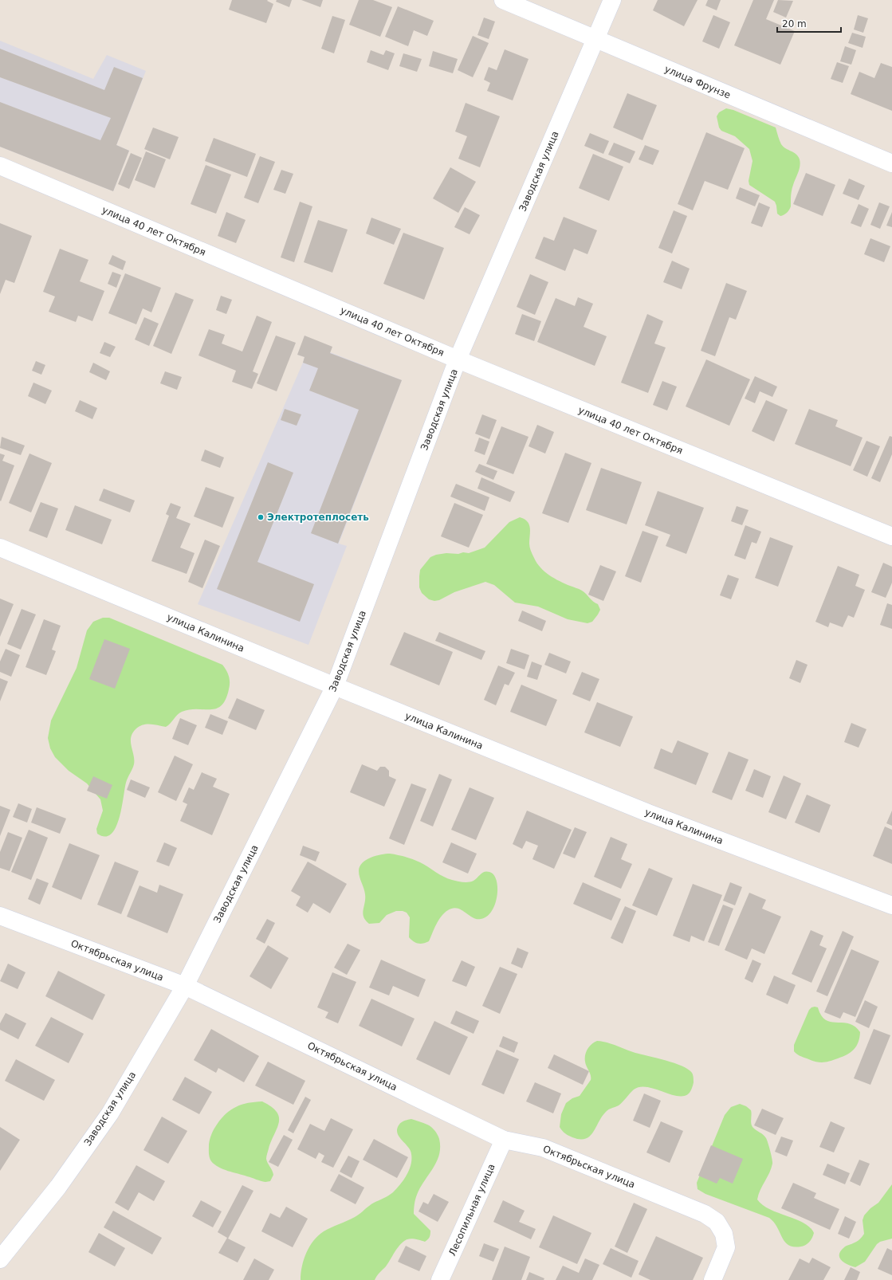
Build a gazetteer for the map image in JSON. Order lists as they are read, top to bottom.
{
  "streets": {
    "street": [
      "улица Фрунзе",
      "Заводская улица",
      "улица 40 лет Октября",
      "улица Калинина",
      "Октябрьская улица",
      "Лесопильная улица"
    ]
  },
  "crossings": [
    ["улица Фрунзе", "Заводская улица"],
    ["Заводская улица", "улица 40 лет Октября"],
    ["Заводская улица", "улица Калинина"],
    ["Заводская улица", "Октябрьская улица"],
    ["Октябрьская улица", "Лесопильная улица"]
  ],
  "places": ["Электротеплосеть"],
  "scale_bar": "20 m"
}
